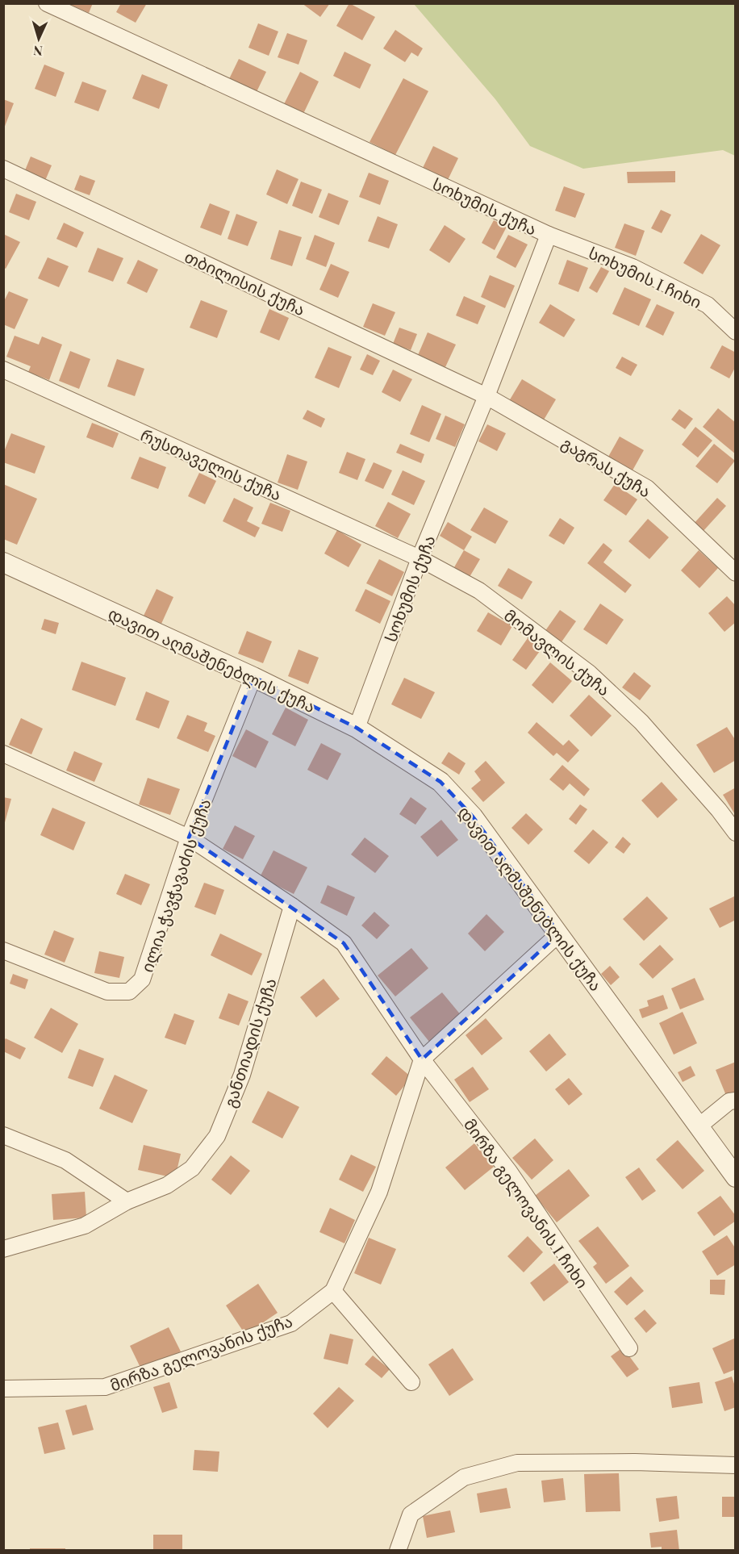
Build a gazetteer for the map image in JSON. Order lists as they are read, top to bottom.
{
  "streets": {
    "street": [
      "სოხუმის ქუჩა",
      "სოხუმის I ჩიხი",
      "თბილისის ქუჩა",
      "რუსთაველის ქუჩა",
      "გაგრას ქუჩა",
      "მომავლის ქუჩა",
      "დავით აღმაშენებლის ქუჩა",
      "ილია ჭავჭავაძის ქუჩა",
      "განთიადის ქუჩა",
      "მირზა გელოვანის I ჩიხი",
      "მირზა გელოვანის ქუჩა"
    ]
  },
  "crossings": [
    ["სოხუმის ქუჩა", "სოხუმის I ჩიხი"],
    ["სოხუმის ქუჩა", "თბილისის ქუჩა"],
    ["სოხუმის ქუჩა", "რუსთაველის ქუჩა"],
    ["სოხუმის ქუჩა", "გაგრას ქუჩა"],
    ["სოხუმის ქუჩა", "მომავლის ქუჩა"],
    ["სოხუმის ქუჩა", "დავით აღმაშენებლის ქუჩა"],
    ["თბილისის ქუჩა", "გაგრას ქუჩა"],
    ["რუსთაველის ქუჩა", "მომავლის ქუჩა"],
    ["დავით აღმაშენებლის ქუჩა", "ილია ჭავჭავაძის ქუჩა"],
    ["დავით აღმაშენებლის ქუჩა", "მირზა გელოვანის ქუჩა"],
    ["ილია ჭავჭავაძის ქუჩა", "მირზა გელოვანის I ჩიხი"],
    ["განთიადის ქუჩა", "მირზა გელოვანის I ჩიხი"],
    ["მირზა გელოვანის I ჩიხი", "მირზა გელოვანის ქუჩა"]
  ],
  "north": "bottom"
}
